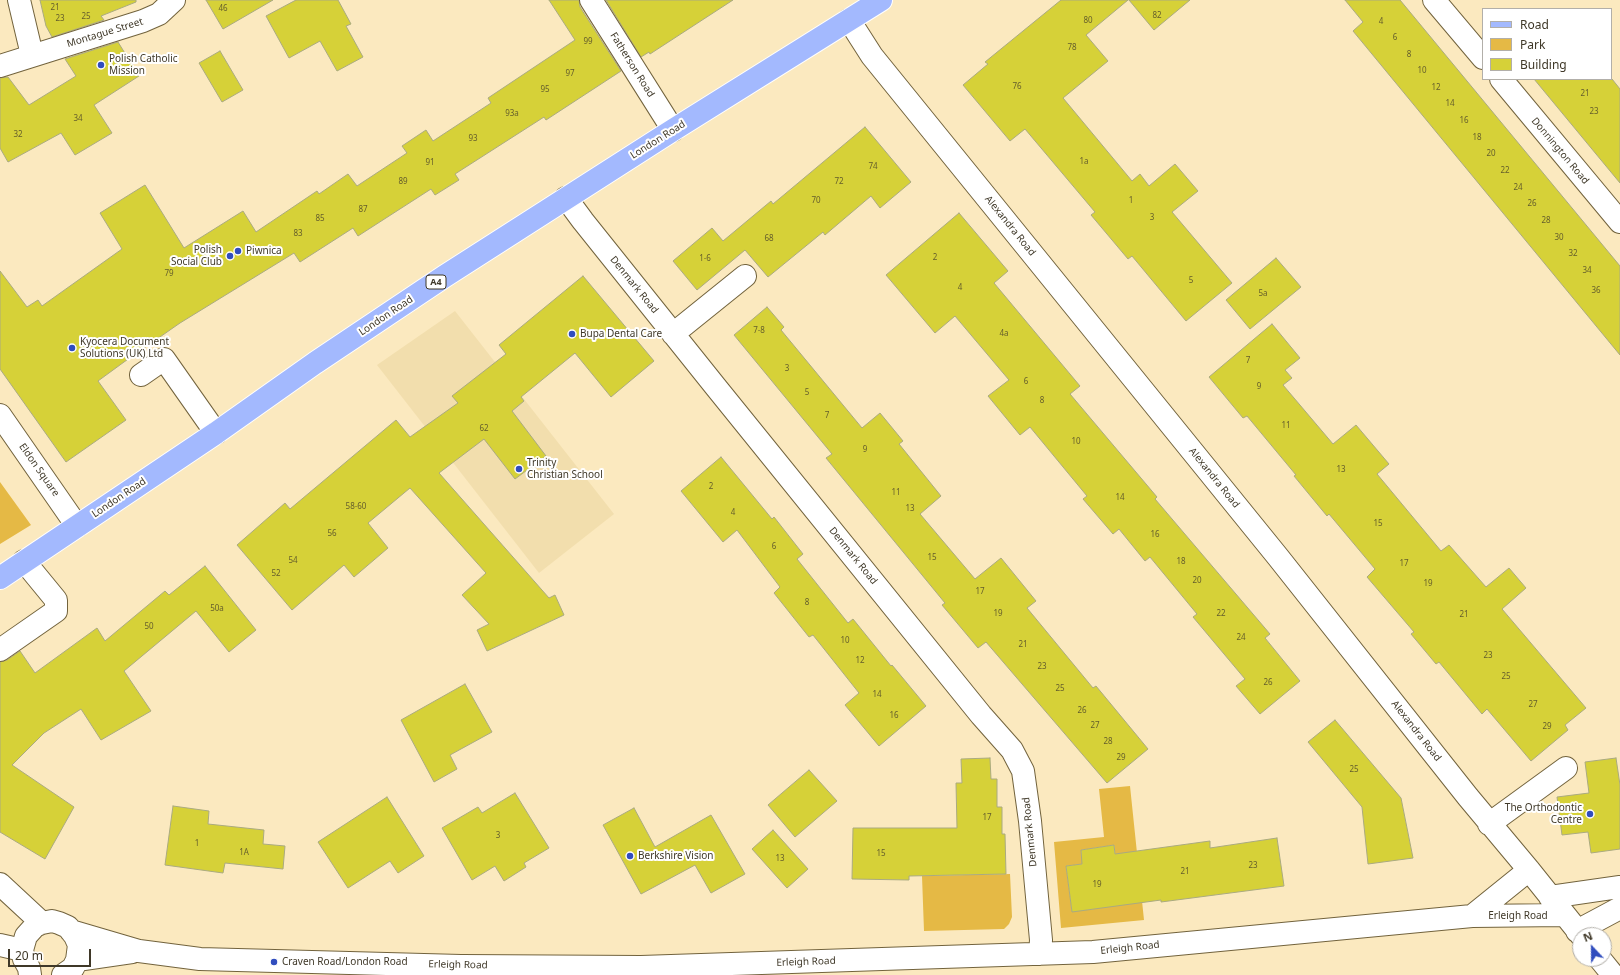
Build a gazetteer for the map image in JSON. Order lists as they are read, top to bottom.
{
  "streets": {
    "main road": ["London Road", "A4"],
    "street": [
      "Montague Street",
      "Fatherson Road",
      "Donnington Road",
      "Alexandra Road",
      "Denmark Road",
      "Eldon Square",
      "Erleigh Road"
    ]
  },
  "crossings": [
    ["Fatherson Road", "London Road"],
    ["London Road", "Alexandra Road"],
    ["London Road", "Denmark Road"],
    ["London Road", "Eldon Square"],
    ["Alexandra Road", "Erleigh Road"],
    ["Denmark Road", "Erleigh Road"]
  ],
  "places": [
    "Polish Catholic Mission",
    "Piwnica",
    "Polish Social Club",
    "Bupa Dental Care",
    "Kyocera Document Solutions (UK) Ltd",
    "Trinity Christian School",
    "The Orthodontic Centre",
    "Berkshire Vision",
    "Craven Road/London Road"
  ],
  "house_numbers": [
    "21",
    "46",
    "82",
    "25",
    "23",
    "80",
    "4",
    "6",
    "99",
    "78",
    "8",
    "10",
    "97",
    "76",
    "12",
    "95",
    "21",
    "14",
    "23",
    "93a",
    "34",
    "16",
    "32",
    "18",
    "93",
    "20",
    "1a",
    "91",
    "74",
    "22",
    "89",
    "72",
    "24",
    "70",
    "1",
    "26",
    "87",
    "3",
    "85",
    "28",
    "83",
    "30",
    "68",
    "32",
    "2",
    "1-6",
    "34",
    "79",
    "5",
    "4",
    "36",
    "5a",
    "7-8",
    "4a",
    "7",
    "3",
    "6",
    "9",
    "5",
    "8",
    "7",
    "11",
    "62",
    "10",
    "9",
    "13",
    "2",
    "11",
    "14",
    "58-60",
    "13",
    "4",
    "15",
    "56",
    "16",
    "6",
    "15",
    "54",
    "18",
    "17",
    "52",
    "20",
    "19",
    "17",
    "8",
    "50a",
    "19",
    "22",
    "21",
    "50",
    "24",
    "10",
    "21",
    "23",
    "12",
    "23",
    "25",
    "26",
    "25",
    "14",
    "27",
    "26",
    "16",
    "27",
    "29",
    "28",
    "29",
    "25",
    "17",
    "3",
    "1",
    "1A",
    "15",
    "13",
    "23",
    "21",
    "19"
  ],
  "legend": ["Road", "Park", "Building"],
  "scale_bar": "20 m",
  "north": "top"
}
